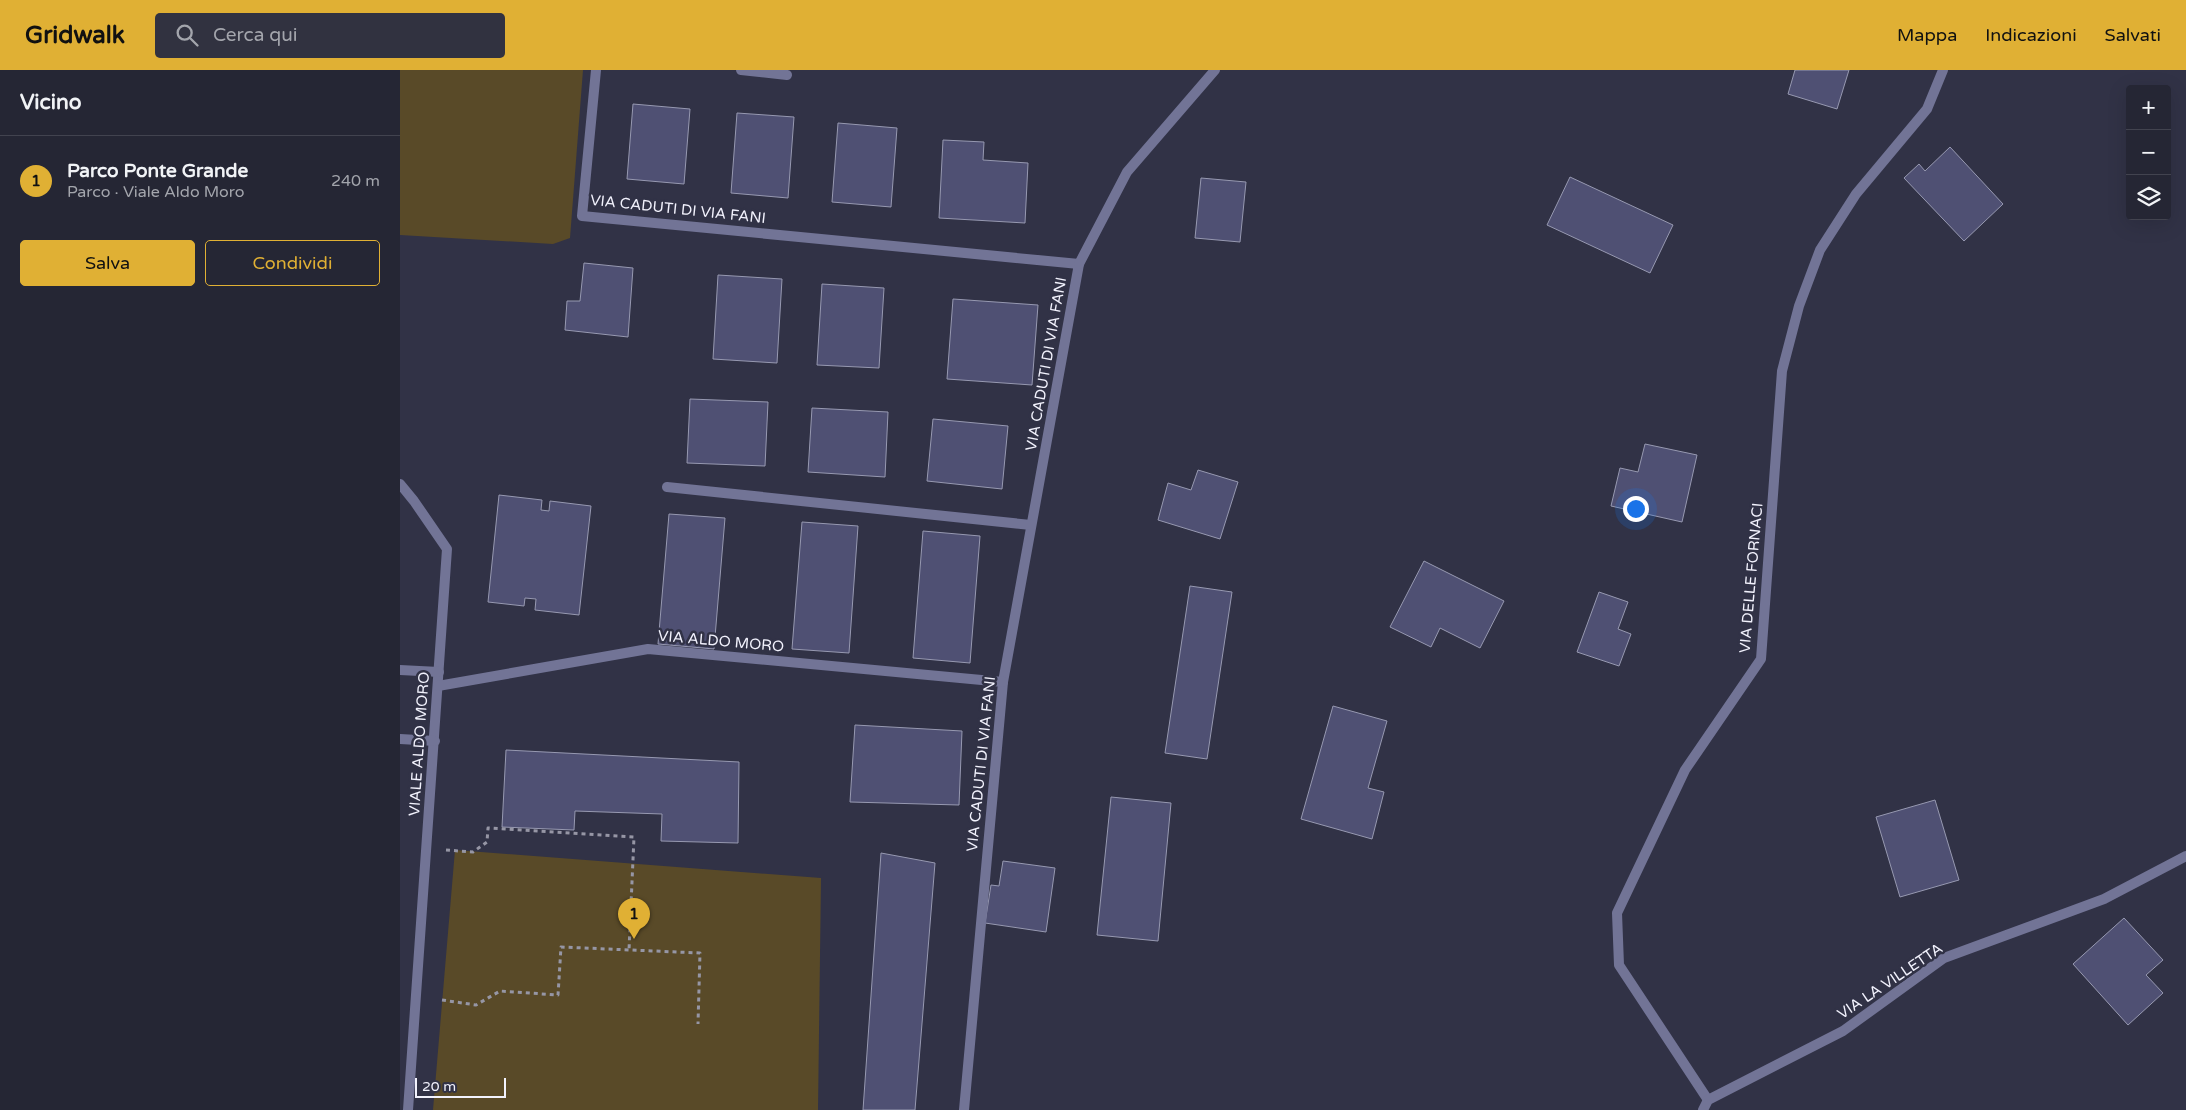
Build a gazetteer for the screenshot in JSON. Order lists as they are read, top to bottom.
{
  "streets": {
    "street": [
      "VIA CADUTI DI VIA FANI",
      "VIA DELLE FORNACI",
      "VIA ALDO MORO",
      "VIALE ALDO MORO",
      "VIA LA VILLETTA"
    ]
  },
  "crossings": [
    ["VIA CADUTI DI VIA FANI", "VIA ALDO MORO"],
    ["VIA DELLE FORNACI", "VIA LA VILLETTA"],
    ["VIA ALDO MORO", "VIALE ALDO MORO"]
  ],
  "scale_bar": "20 m",
  "page": {
    "header": "Gridwalk",
    "search": "Cerca qui",
    "nav": ["Mappa", "Indicazioni", "Salvati"],
    "heading": "Vicino",
    "map_buttons": ["+", "−"],
    "list": [
      {
        "mark": "1",
        "name": "Parco Ponte Grande",
        "note": "Parco · Viale Aldo Moro",
        "value": "240 m"
      }
    ],
    "buttons": ["Salva", "Condividi"],
    "pins": "1",
    "scale": "20 m"
  }
}
